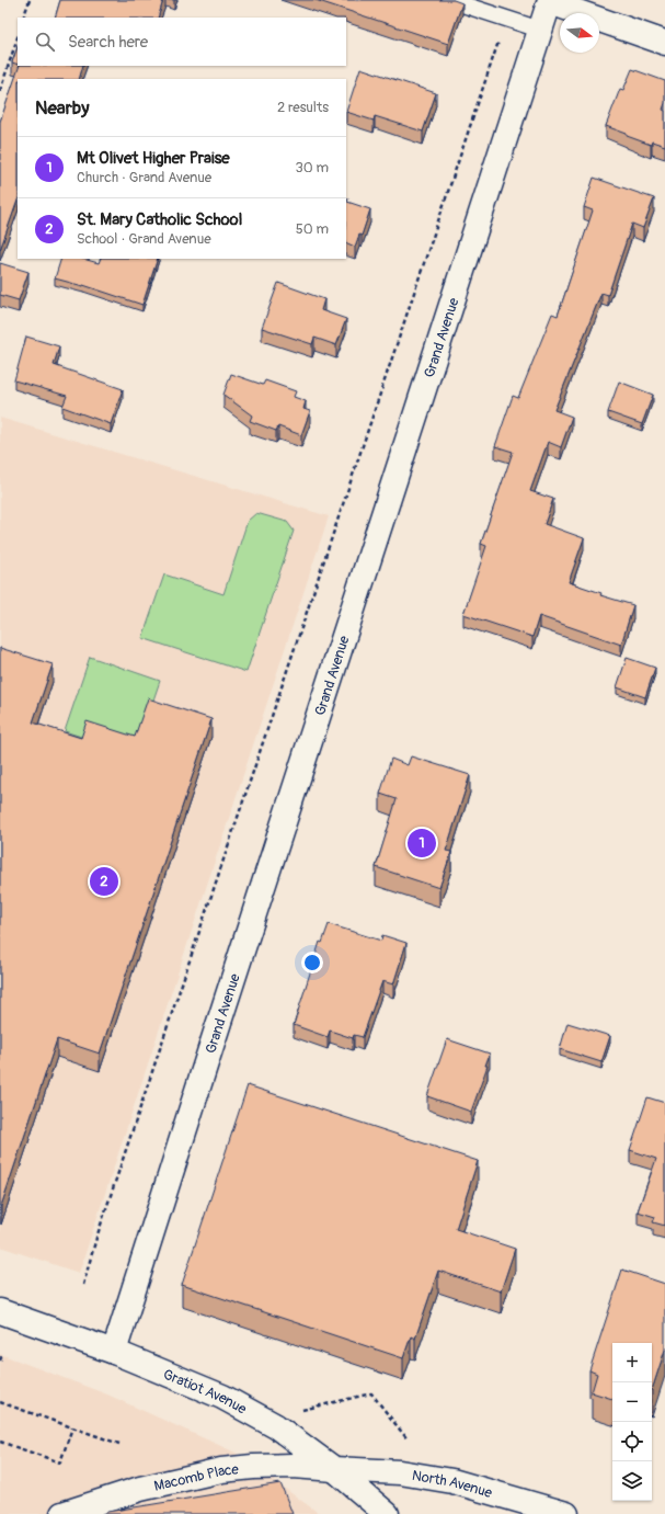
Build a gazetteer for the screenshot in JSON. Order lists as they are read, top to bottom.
{
  "streets": {
    "street": [
      "Grand Avenue",
      "Gratiot Avenue",
      "Macomb Place",
      "North Avenue"
    ]
  },
  "crossings": [
    ["Grand Avenue", "Gratiot Avenue"],
    ["Gratiot Avenue", "Macomb Place"],
    ["Gratiot Avenue", "North Avenue"],
    ["Macomb Place", "North Avenue"]
  ],
  "north": "right",
  "page": {
    "search": "Search here",
    "heading": ["Nearby", "2 results"],
    "list": [
      {
        "mark": "1",
        "name": "Mt Olivet Higher Praise",
        "note": "Church · Grand Avenue",
        "value": "30 m"
      },
      {
        "mark": "2",
        "name": "St. Mary Catholic School",
        "note": "School · Grand Avenue",
        "value": "50 m"
      }
    ],
    "pins": ["1", "2"],
    "map_buttons": ["+", "−"]
  }
}
